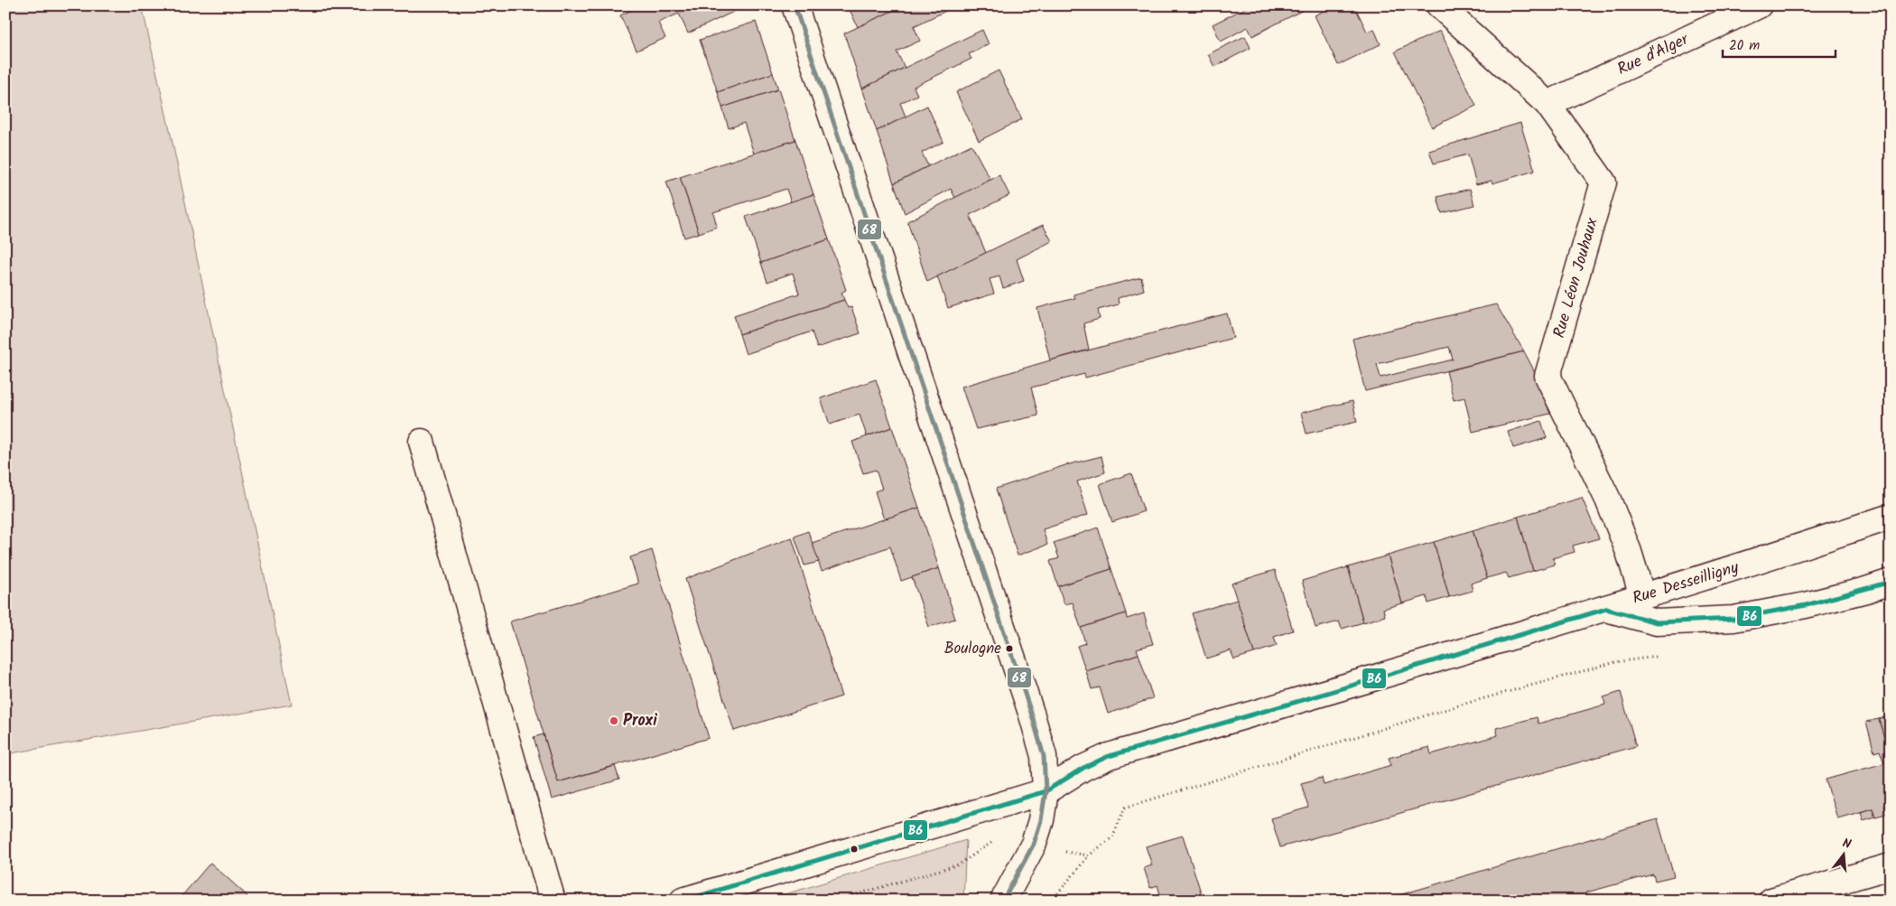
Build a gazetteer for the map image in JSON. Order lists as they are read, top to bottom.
{
  "streets": {
    "street": ["Rue d'Alger", "Rue Léon Jouhaux", "Rue Desseilligny"]
  },
  "crossings": [
    ["Rue d'Alger", "Rue Léon Jouhaux"],
    ["Rue Léon Jouhaux", "Rue Desseilligny"]
  ],
  "places": ["Boulogne", "Proxi"],
  "lines": ["transit line 68", "transit line B6"],
  "scale_bar": "20 m",
  "north": "top"
}
